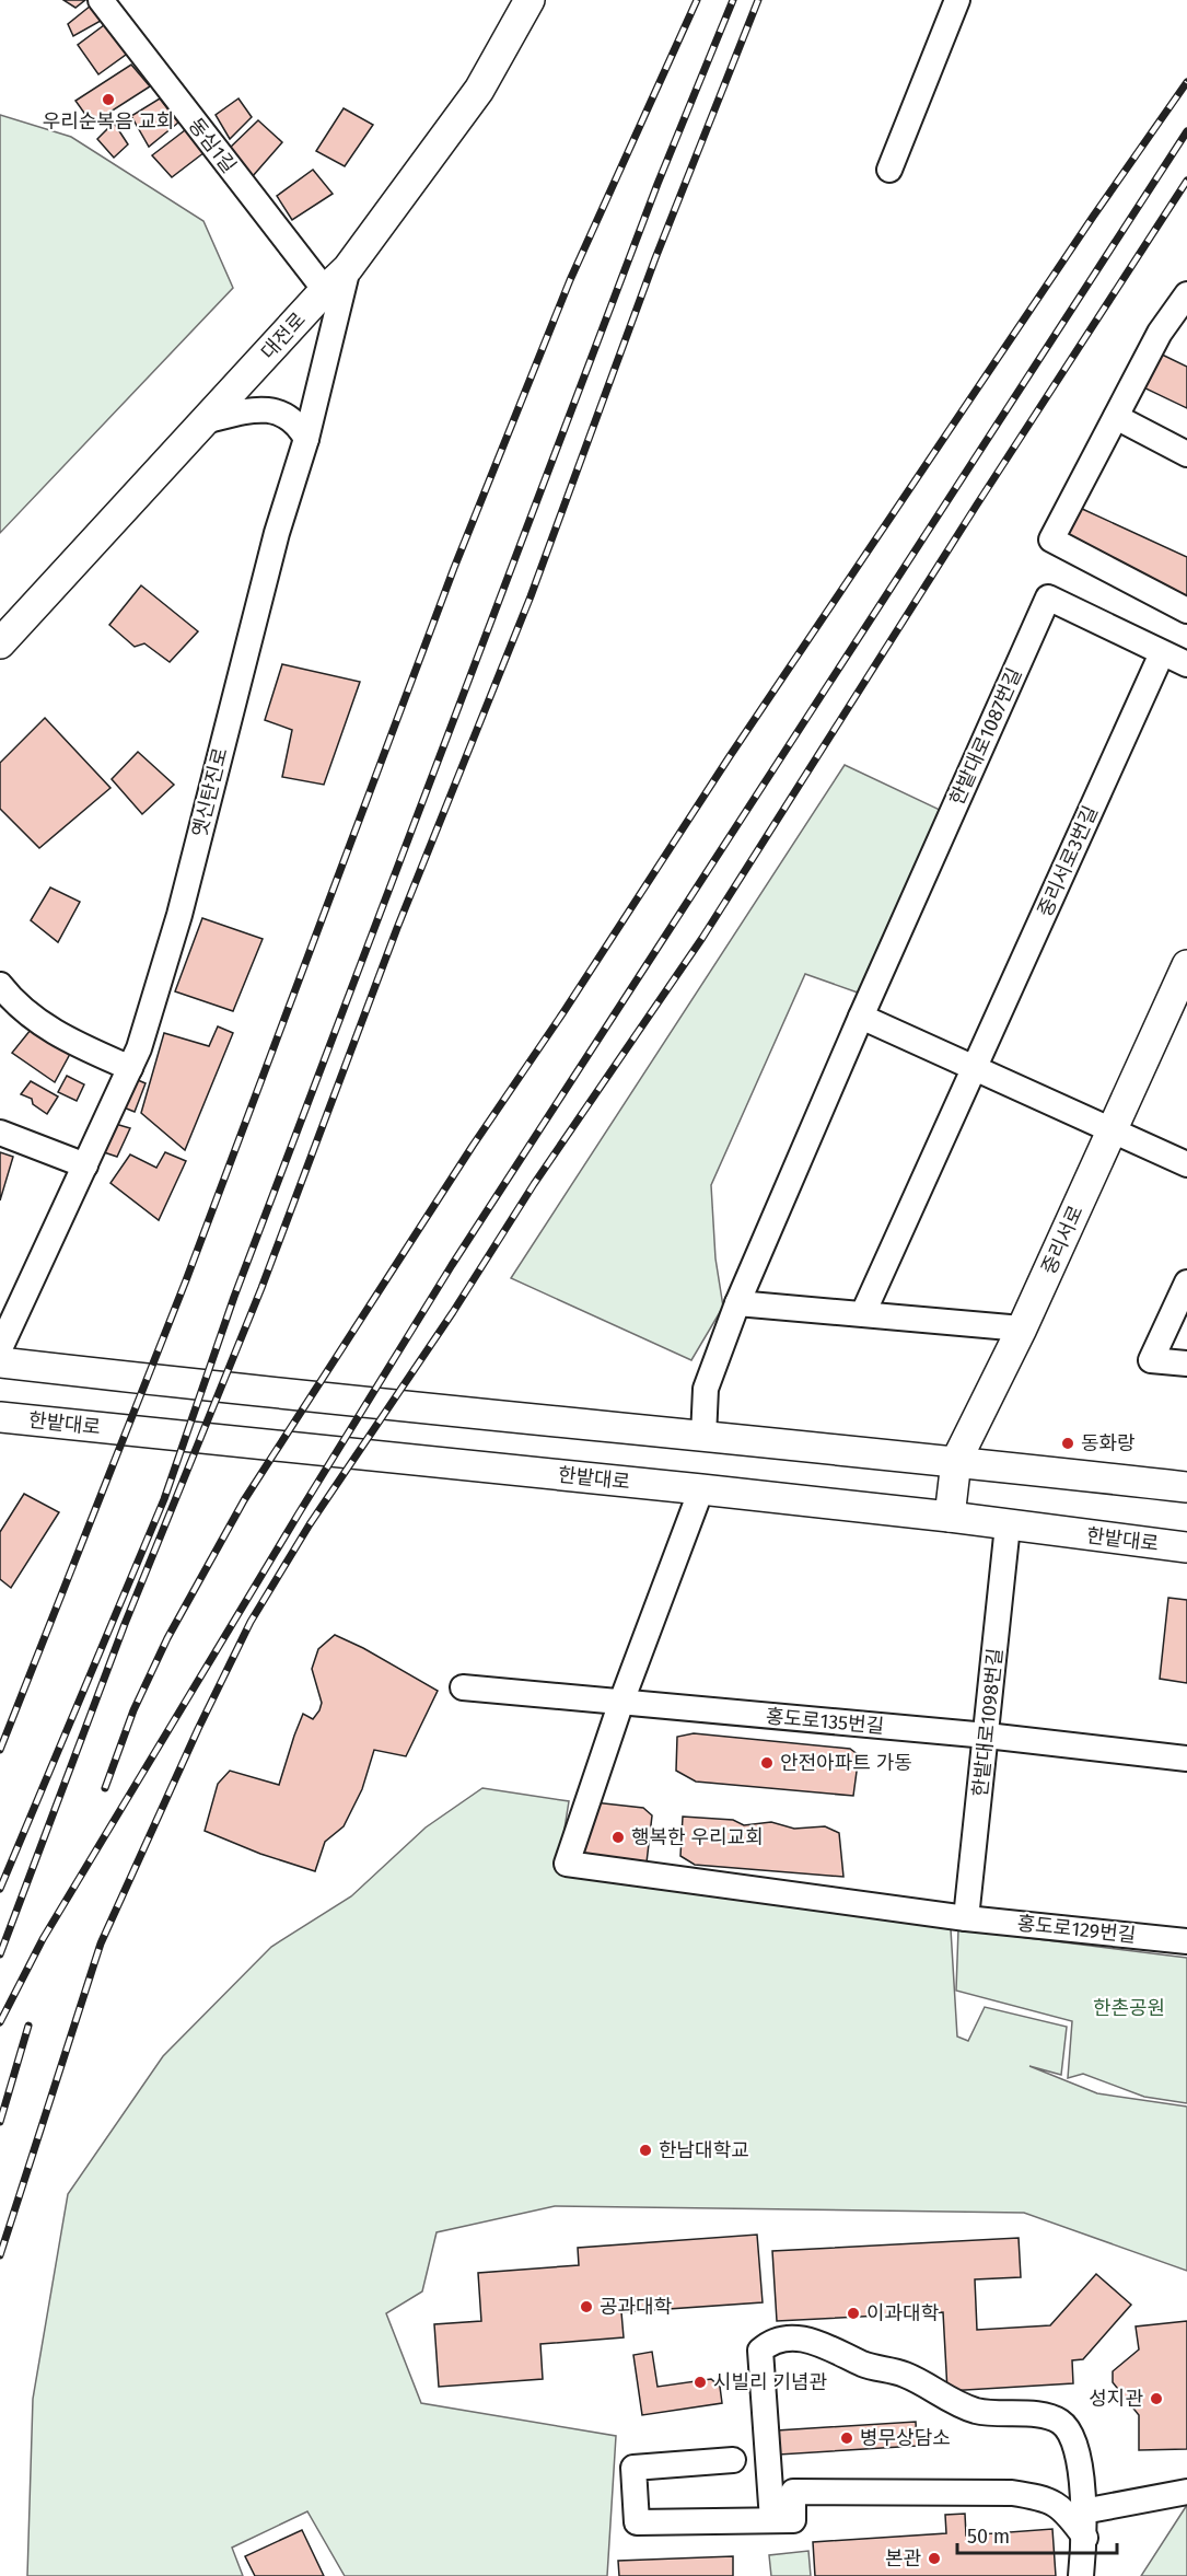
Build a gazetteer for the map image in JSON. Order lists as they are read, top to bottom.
{
  "streets": {
    "main road": ["대전로", "중리서로", "한밭대로"],
    "street": [
      "동심1길",
      "한밭대로1087번길",
      "옛신탄진로",
      "중리서로3번길",
      "홍도로135번길",
      "한밭대로1098번길",
      "홍도로129번길"
    ]
  },
  "crossings": [
    ["동심1길", "대전로"],
    ["대전로", "옛신탄진로"],
    ["한밭대로1087번길", "중리서로3번길"],
    ["중리서로", "한밭대로"],
    ["한밭대로", "한밭대로1098번길"],
    ["홍도로135번길", "한밭대로1098번길"],
    ["홍도로135번길", "홍도로129번길"],
    ["한밭대로1098번길", "홍도로129번길"]
  ],
  "parks": ["한촌공원"],
  "places": [
    "우리순복음 교회",
    "동화랑",
    "안전아파트 가동",
    "행복한 우리교회",
    "한남대학교",
    "공과대학",
    "이과대학",
    "시빌리 기념관",
    "성지관",
    "병무상담소",
    "본관"
  ],
  "scale_bar": "50 m"
}
